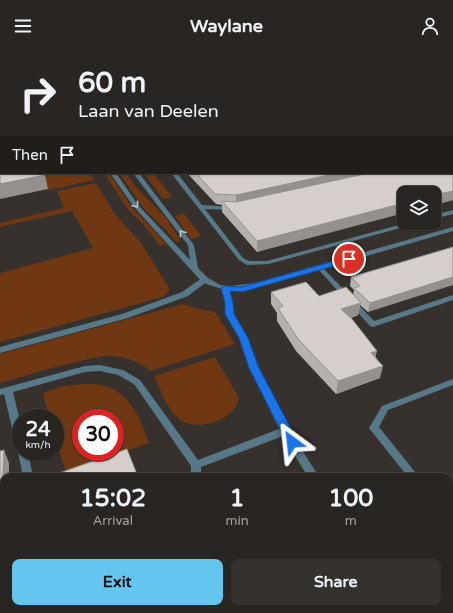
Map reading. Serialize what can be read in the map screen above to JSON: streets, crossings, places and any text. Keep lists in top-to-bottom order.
{
  "page": {
    "header": "Waylane",
    "turn": ["60 m", "Laan van Deelen"],
    "then": "Then",
    "speed": "24 km/h",
    "limit": "30",
    "eta": [
      "15:02",
      "Arrival",
      "1",
      "min",
      "100",
      "m"
    ],
    "buttons": ["Exit", "Share"]
  }
}
